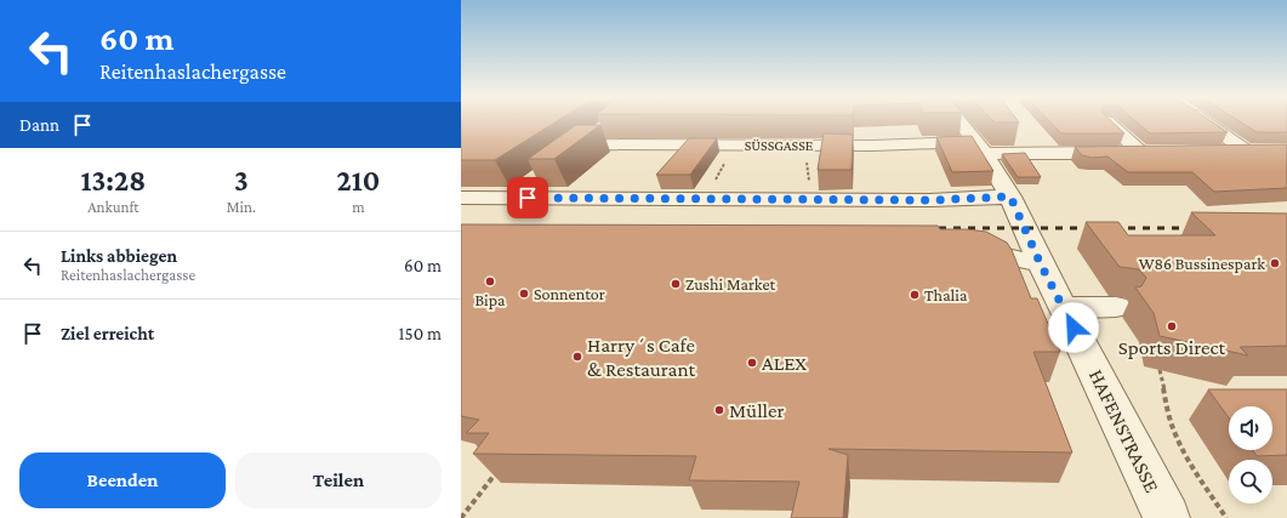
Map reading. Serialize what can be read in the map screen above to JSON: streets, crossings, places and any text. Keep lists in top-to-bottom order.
{
  "streets": {
    "street": ["SÜSSGASSE", "HAFENSTRASSE"]
  },
  "crossings": [
    ["SÜSSGASSE", "HAFENSTRASSE"]
  ],
  "places": [
    "W86 Bussinespark",
    "Bipa",
    "Zushi Market",
    "Sonnentor",
    "Thalia",
    "Sports Direct",
    "Harry´s Cafe & Restaurant",
    "ALEX",
    "Müller"
  ],
  "page": {
    "turn": ["60 m", "Reitenhaslachergasse"],
    "then": "Dann",
    "eta": [
      "13:28",
      "Ankunft",
      "3",
      "Min.",
      "210",
      "m"
    ],
    "list": [
      {
        "name": "Links abbiegen",
        "note": "Reitenhaslachergasse",
        "value": "60 m"
      },
      {
        "name": "Ziel erreicht",
        "value": "150 m"
      }
    ],
    "buttons": ["Beenden", "Teilen"]
  }
}
